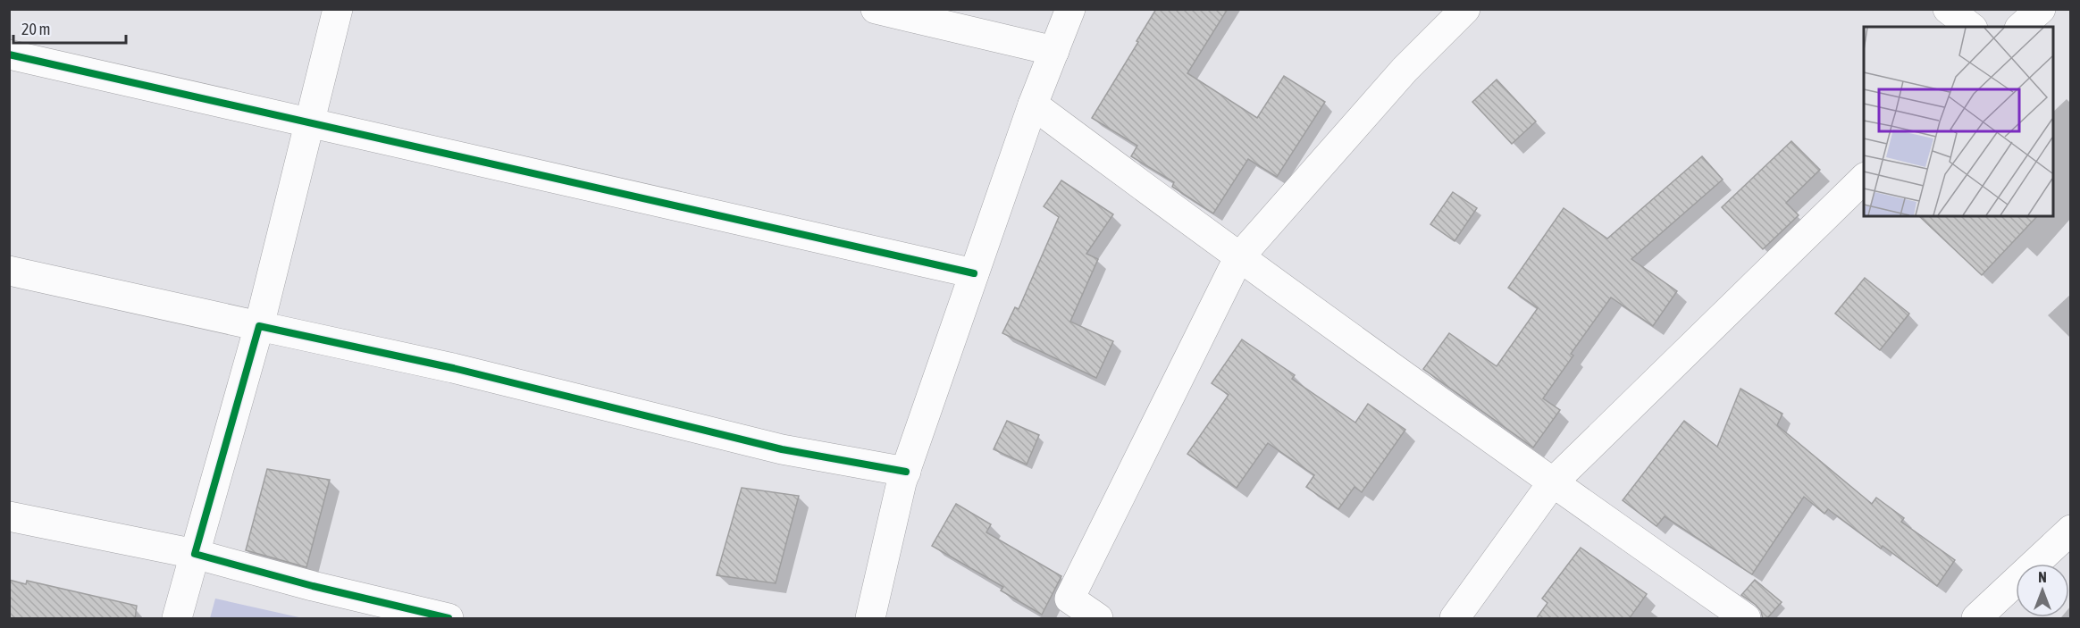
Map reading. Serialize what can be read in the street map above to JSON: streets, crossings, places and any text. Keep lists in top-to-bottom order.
{
  "scale_bar": "20 m",
  "north": "top"
}
